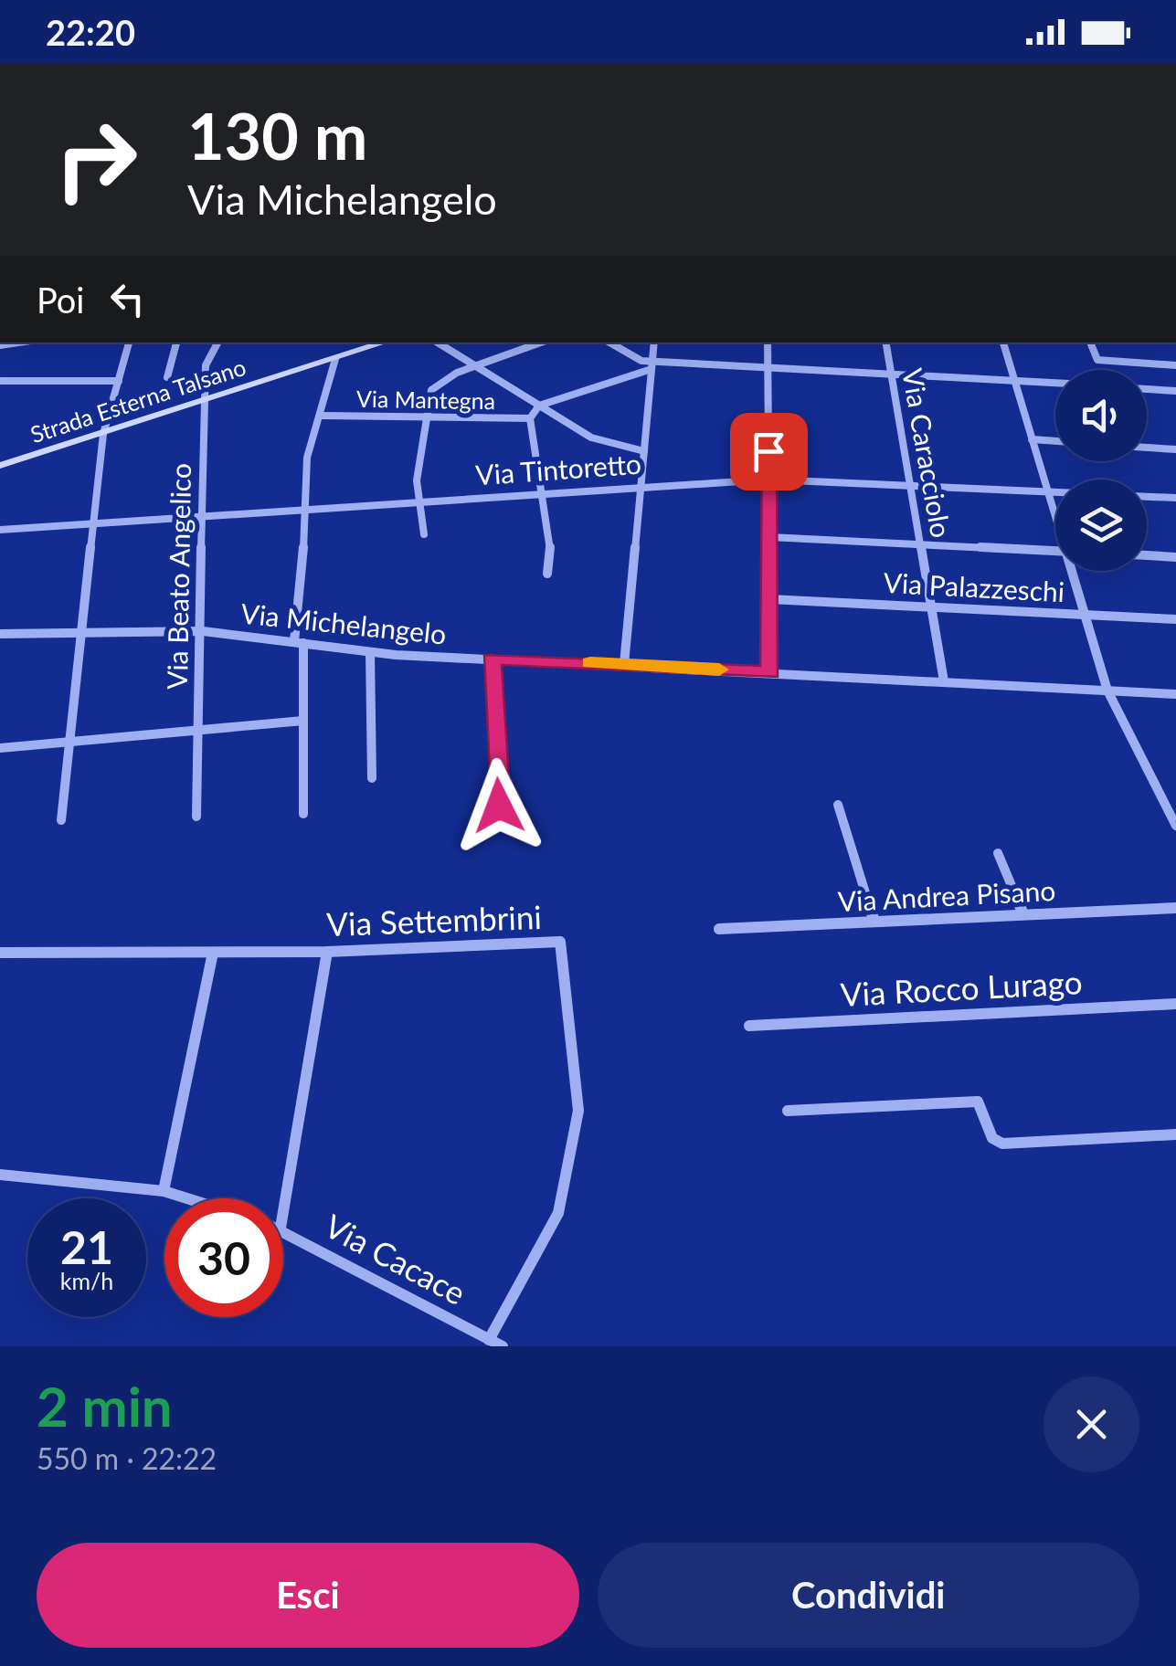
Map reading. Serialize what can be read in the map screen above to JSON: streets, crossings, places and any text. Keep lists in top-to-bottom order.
{
  "streets": {
    "street": [
      "Via Mantegna",
      "Strada Esterna Talsano",
      "Via Caracciolo",
      "Via Tintoretto",
      "Via Beato Angelico",
      "Via Palazzeschi",
      "Via Michelangelo",
      "Via Andrea Pisano",
      "Via Settembrini",
      "Via Rocco Lurago",
      "Via Cacace"
    ]
  },
  "crossings": [
    ["Strada Esterna Talsano", "Via Beato Angelico"],
    ["Via Caracciolo", "Via Tintoretto"],
    ["Via Caracciolo", "Via Palazzeschi"],
    ["Via Caracciolo", "Via Michelangelo"],
    ["Via Tintoretto", "Via Beato Angelico"],
    ["Via Beato Angelico", "Via Michelangelo"],
    ["Via Settembrini", "Via Cacace"]
  ],
  "page": {
    "status": "22:20",
    "turn": ["130 m", "Via Michelangelo"],
    "then": "Poi",
    "speed": "21 km/h",
    "limit": "30",
    "heading": ["2 min", "550 m · 22:22"],
    "buttons": ["Esci", "Condividi"]
  }
}
